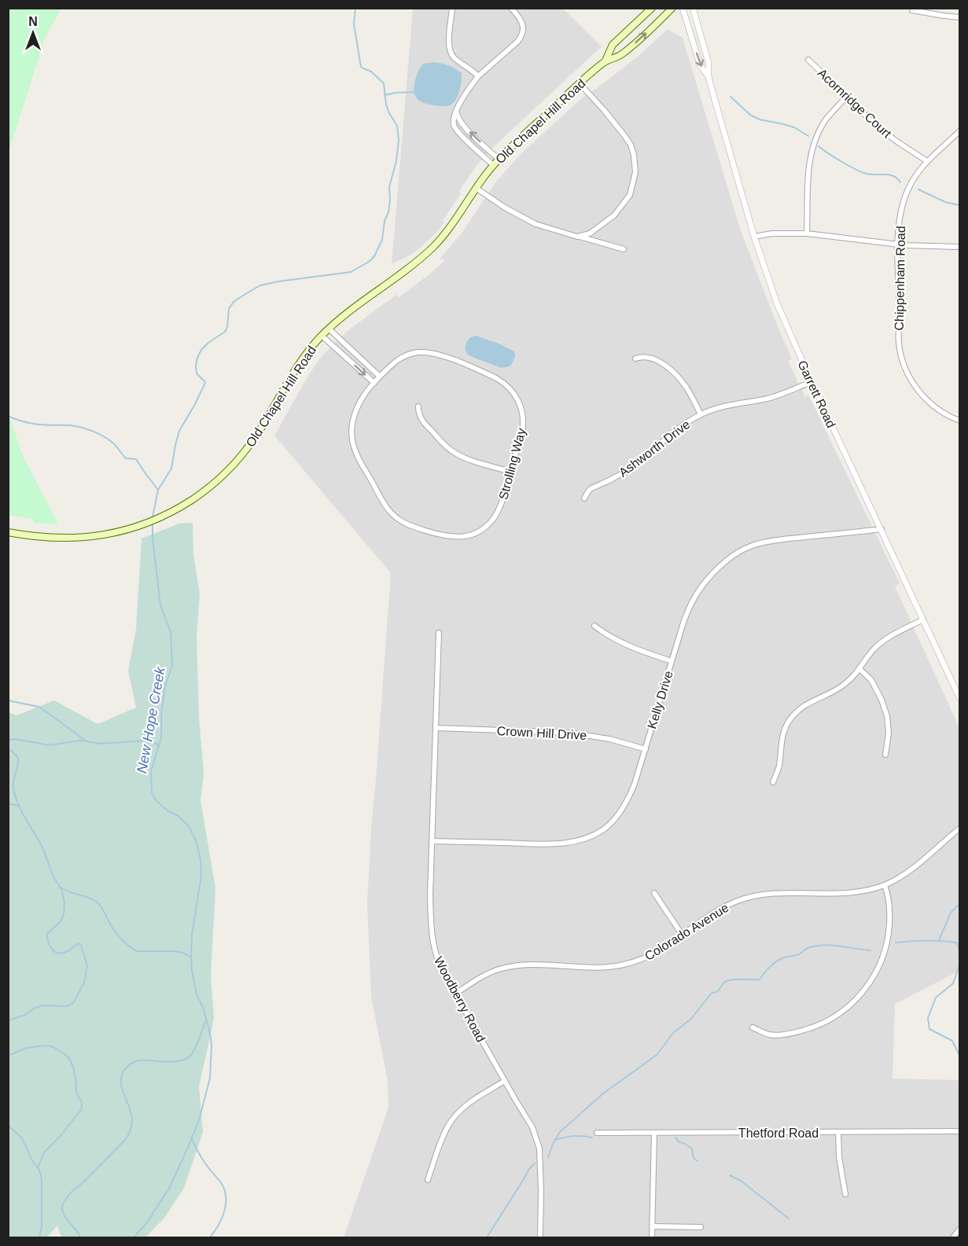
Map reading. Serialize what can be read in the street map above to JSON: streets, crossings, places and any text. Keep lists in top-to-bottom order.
{
  "streets": {
    "main road": ["Old Chapel Hill Road"],
    "street": [
      "Acornridge Court",
      "Chippenham Road",
      "Garrett Road",
      "Ashworth Drive",
      "Strolling Way",
      "Kelly Drive",
      "Crown Hill Drive",
      "Colorado Avenue",
      "Woodberry Road",
      "Thetford Road"
    ]
  },
  "crossings": [
    ["Acornridge Court", "Chippenham Road"],
    ["Garrett Road", "Ashworth Drive"],
    ["Garrett Road", "Kelly Drive"],
    ["Kelly Drive", "Crown Hill Drive"],
    ["Kelly Drive", "Woodberry Road"],
    ["Crown Hill Drive", "Woodberry Road"],
    ["Colorado Avenue", "Woodberry Road"]
  ],
  "water": ["New Hope Creek"],
  "north": "top"
}
